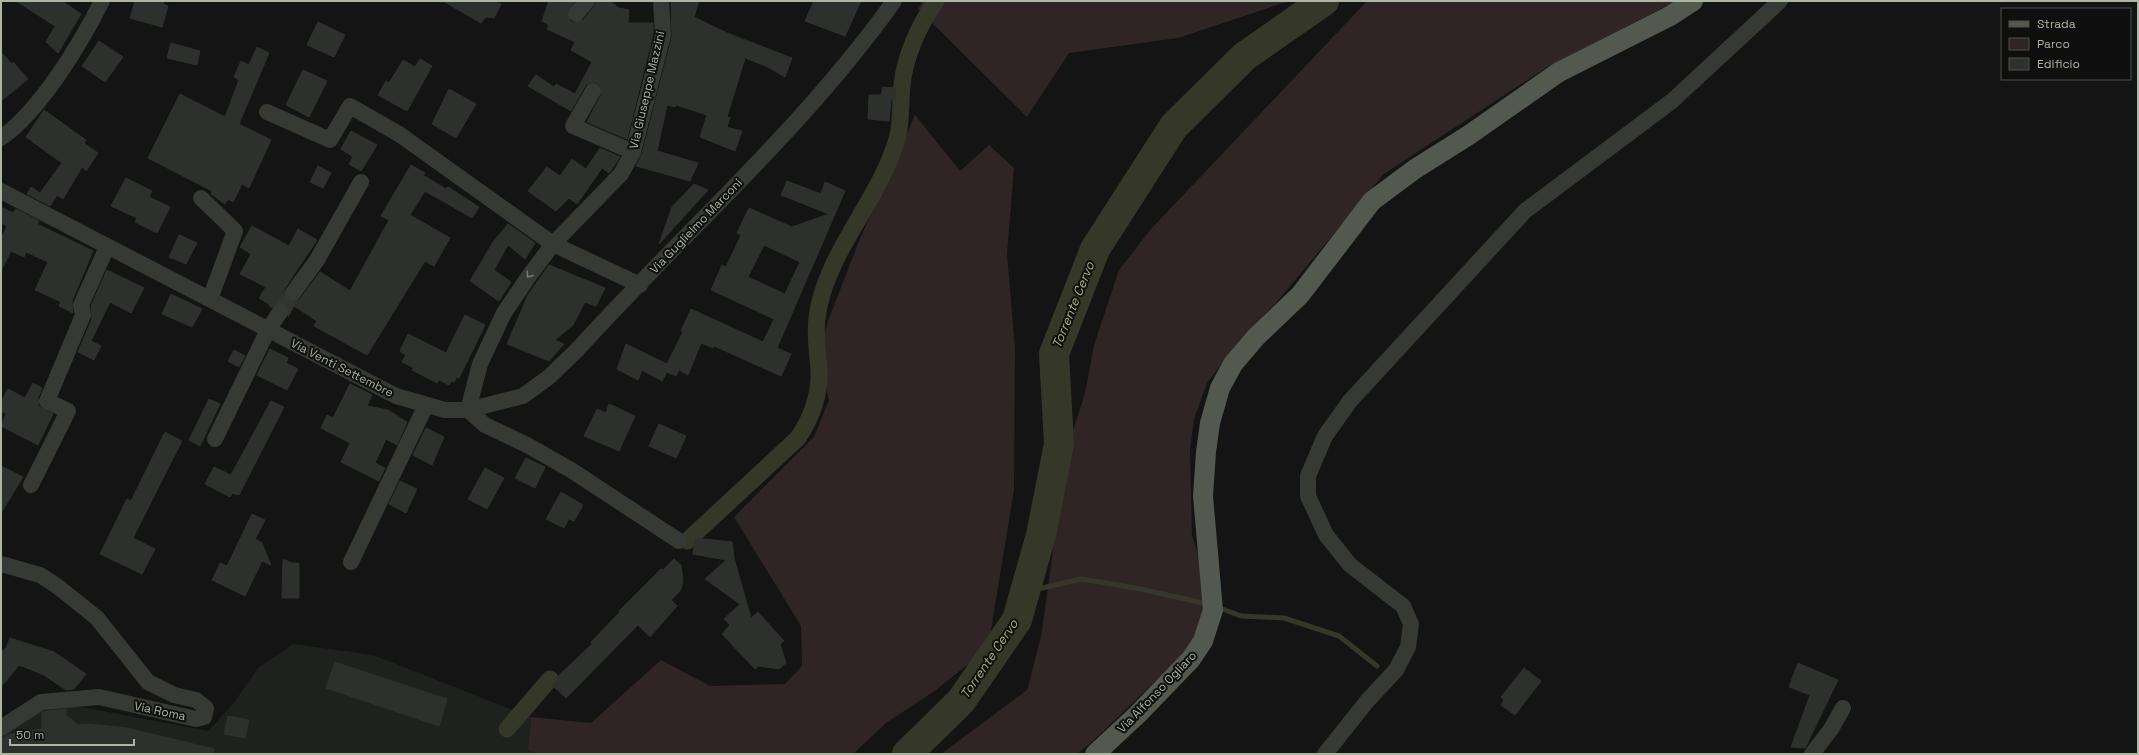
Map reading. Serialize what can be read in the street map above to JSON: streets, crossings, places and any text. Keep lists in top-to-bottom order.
{
  "streets": {
    "main road": ["Via Alfonso Ogliaro"],
    "street": [
      "Via Giuseppe Mazzini",
      "Via Guglielmo Marconi",
      "Via Venti Settembre",
      "Via Roma"
    ]
  },
  "crossings": [
    ["Via Giuseppe Mazzini", "Via Guglielmo Marconi"],
    ["Via Giuseppe Mazzini", "Via Venti Settembre"],
    ["Via Guglielmo Marconi", "Via Venti Settembre"]
  ],
  "one_way": ["Via Giuseppe Mazzini"],
  "water": ["Torrente Cervo"],
  "legend": ["Strada", "Parco", "Edificio"],
  "scale_bar": "50 m"
}
